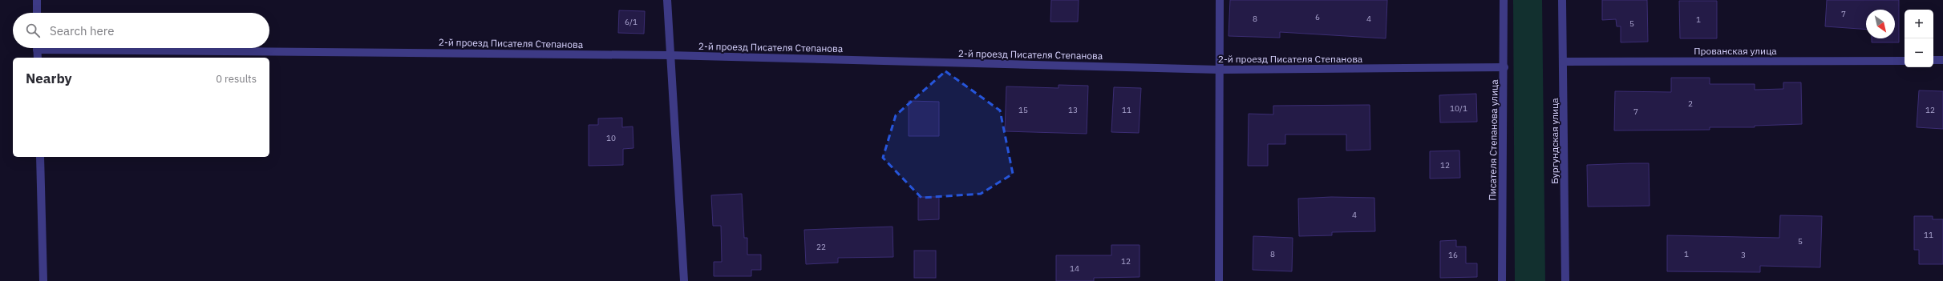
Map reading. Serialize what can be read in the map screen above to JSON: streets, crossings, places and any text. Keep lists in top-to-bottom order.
{
  "streets": {
    "street": [
      "2-й проезд Писателя Степанова",
      "Прованская улица",
      "Писателя Степанова улица",
      "Бургундская улица"
    ]
  },
  "crossings": [
    ["2-й проезд Писателя Степанова", "Писателя Степанова улица"],
    ["Прованская улица", "Бургундская улица"]
  ],
  "house_numbers": [
    "7",
    "6",
    "8",
    "4",
    "1",
    "6/1",
    "5",
    "2",
    "10/1",
    "15",
    "13",
    "11",
    "12",
    "7",
    "10",
    "12",
    "4",
    "11",
    "5",
    "22",
    "8",
    "1",
    "16",
    "3",
    "12",
    "14"
  ],
  "north": "bottom right",
  "page": {
    "map_buttons": ["+", "−"],
    "search": "Search here",
    "heading": ["Nearby", "0 results"]
  }
}
